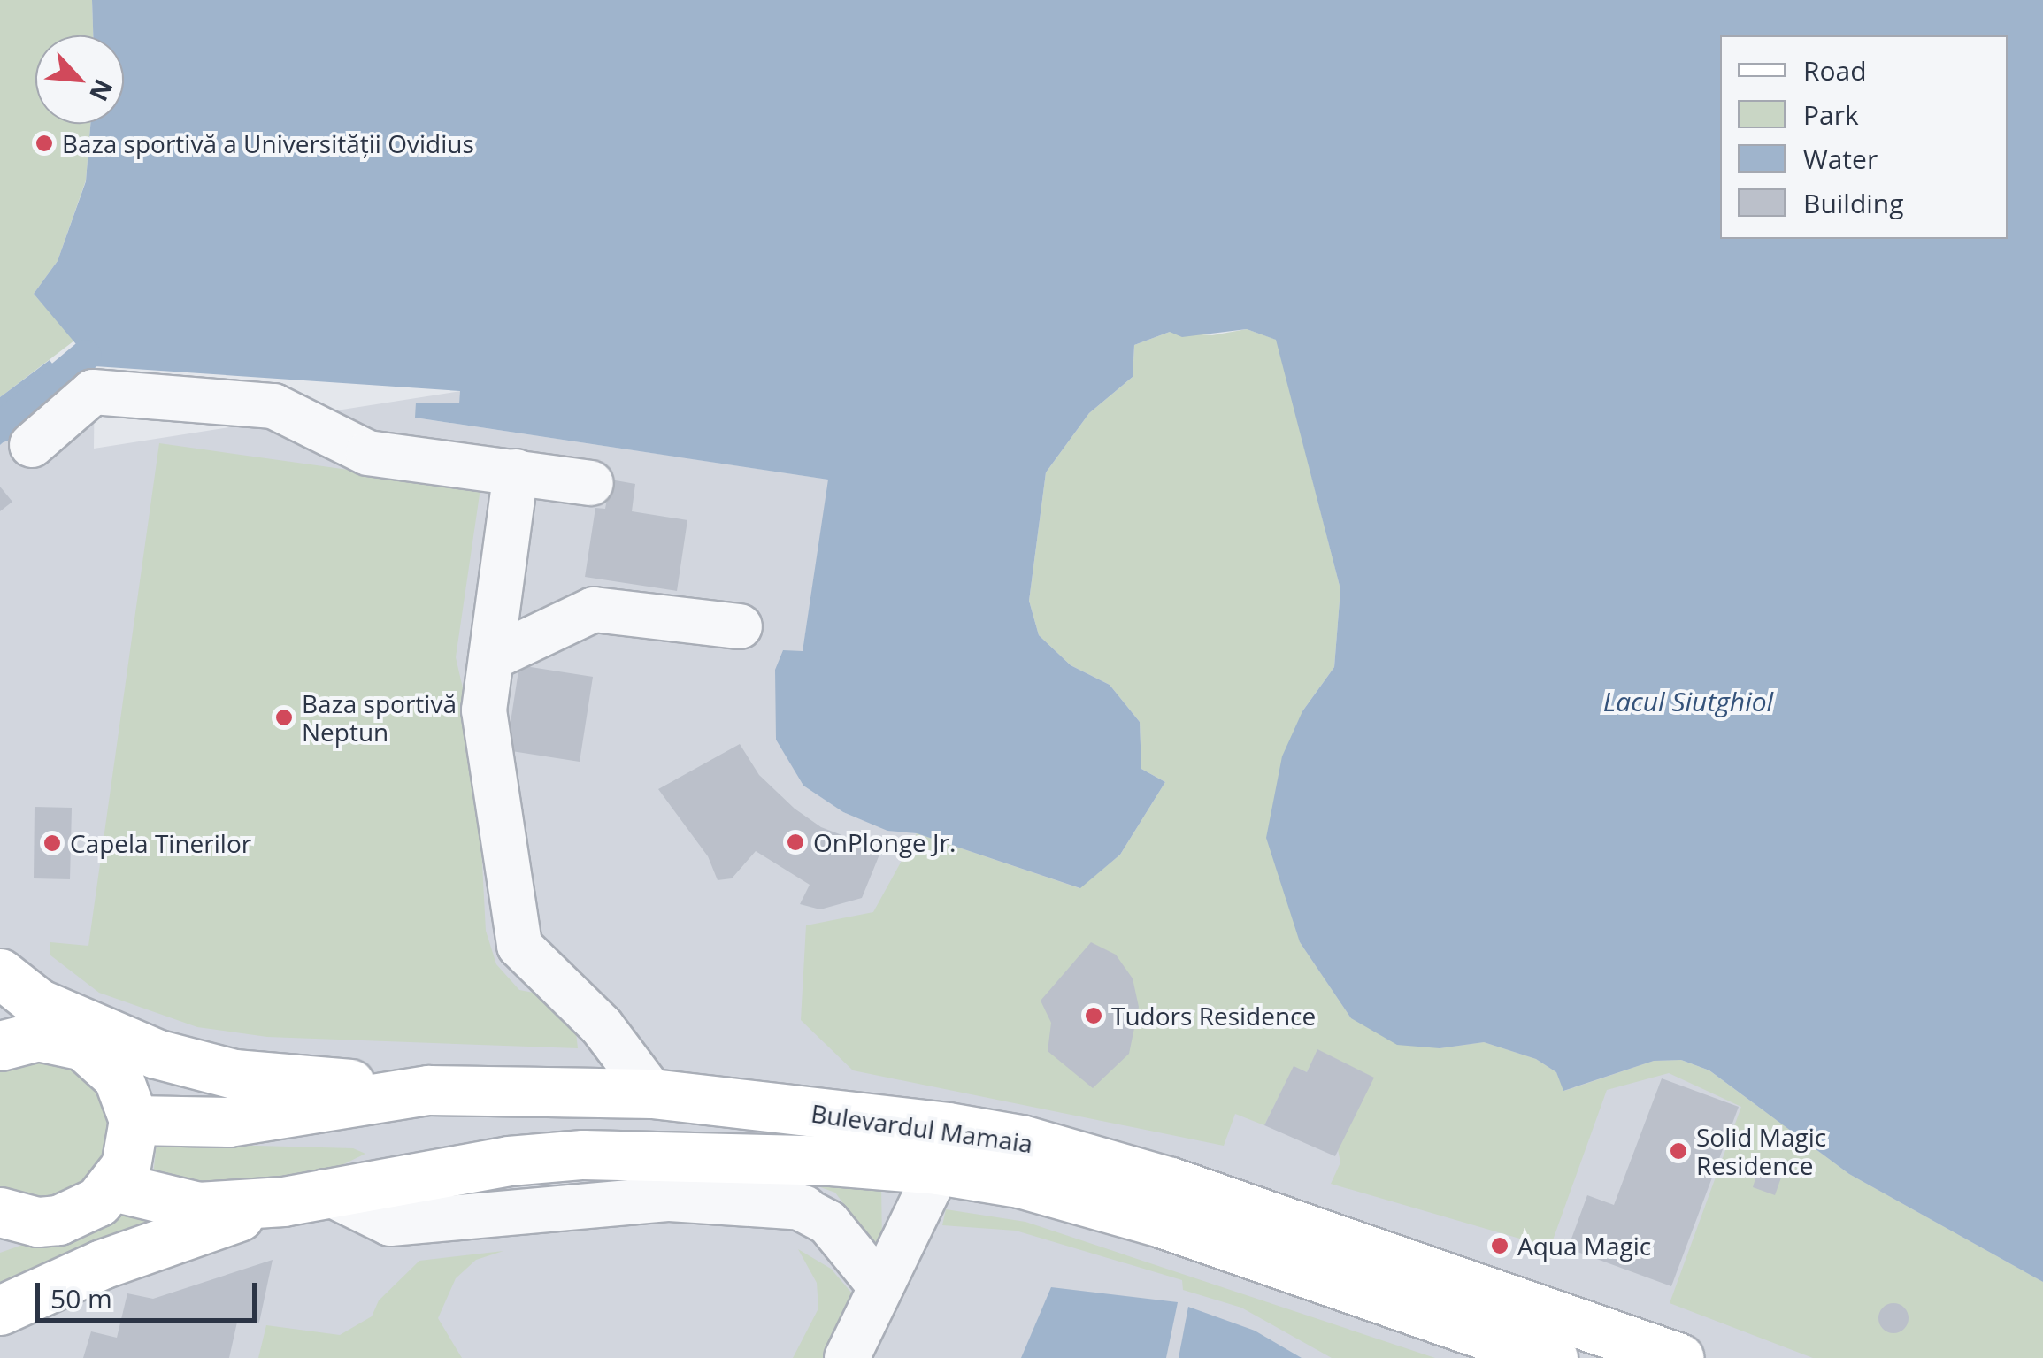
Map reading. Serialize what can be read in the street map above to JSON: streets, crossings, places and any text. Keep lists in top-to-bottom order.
{
  "streets": {
    "main road": ["Bulevardul Mamaia"]
  },
  "water": ["Lacul Siutghiol"],
  "places": [
    "Baza sportivă a Universității Ovidius",
    "Baza sportivă Neptun",
    "OnPlonge Jr.",
    "Capela Tinerilor",
    "Tudors Residence",
    "Solid Magic Residence",
    "Aqua Magic"
  ],
  "legend": [
    "Road",
    "Park",
    "Water",
    "Building"
  ],
  "scale_bar": "50 m",
  "north": "bottom right"
}
